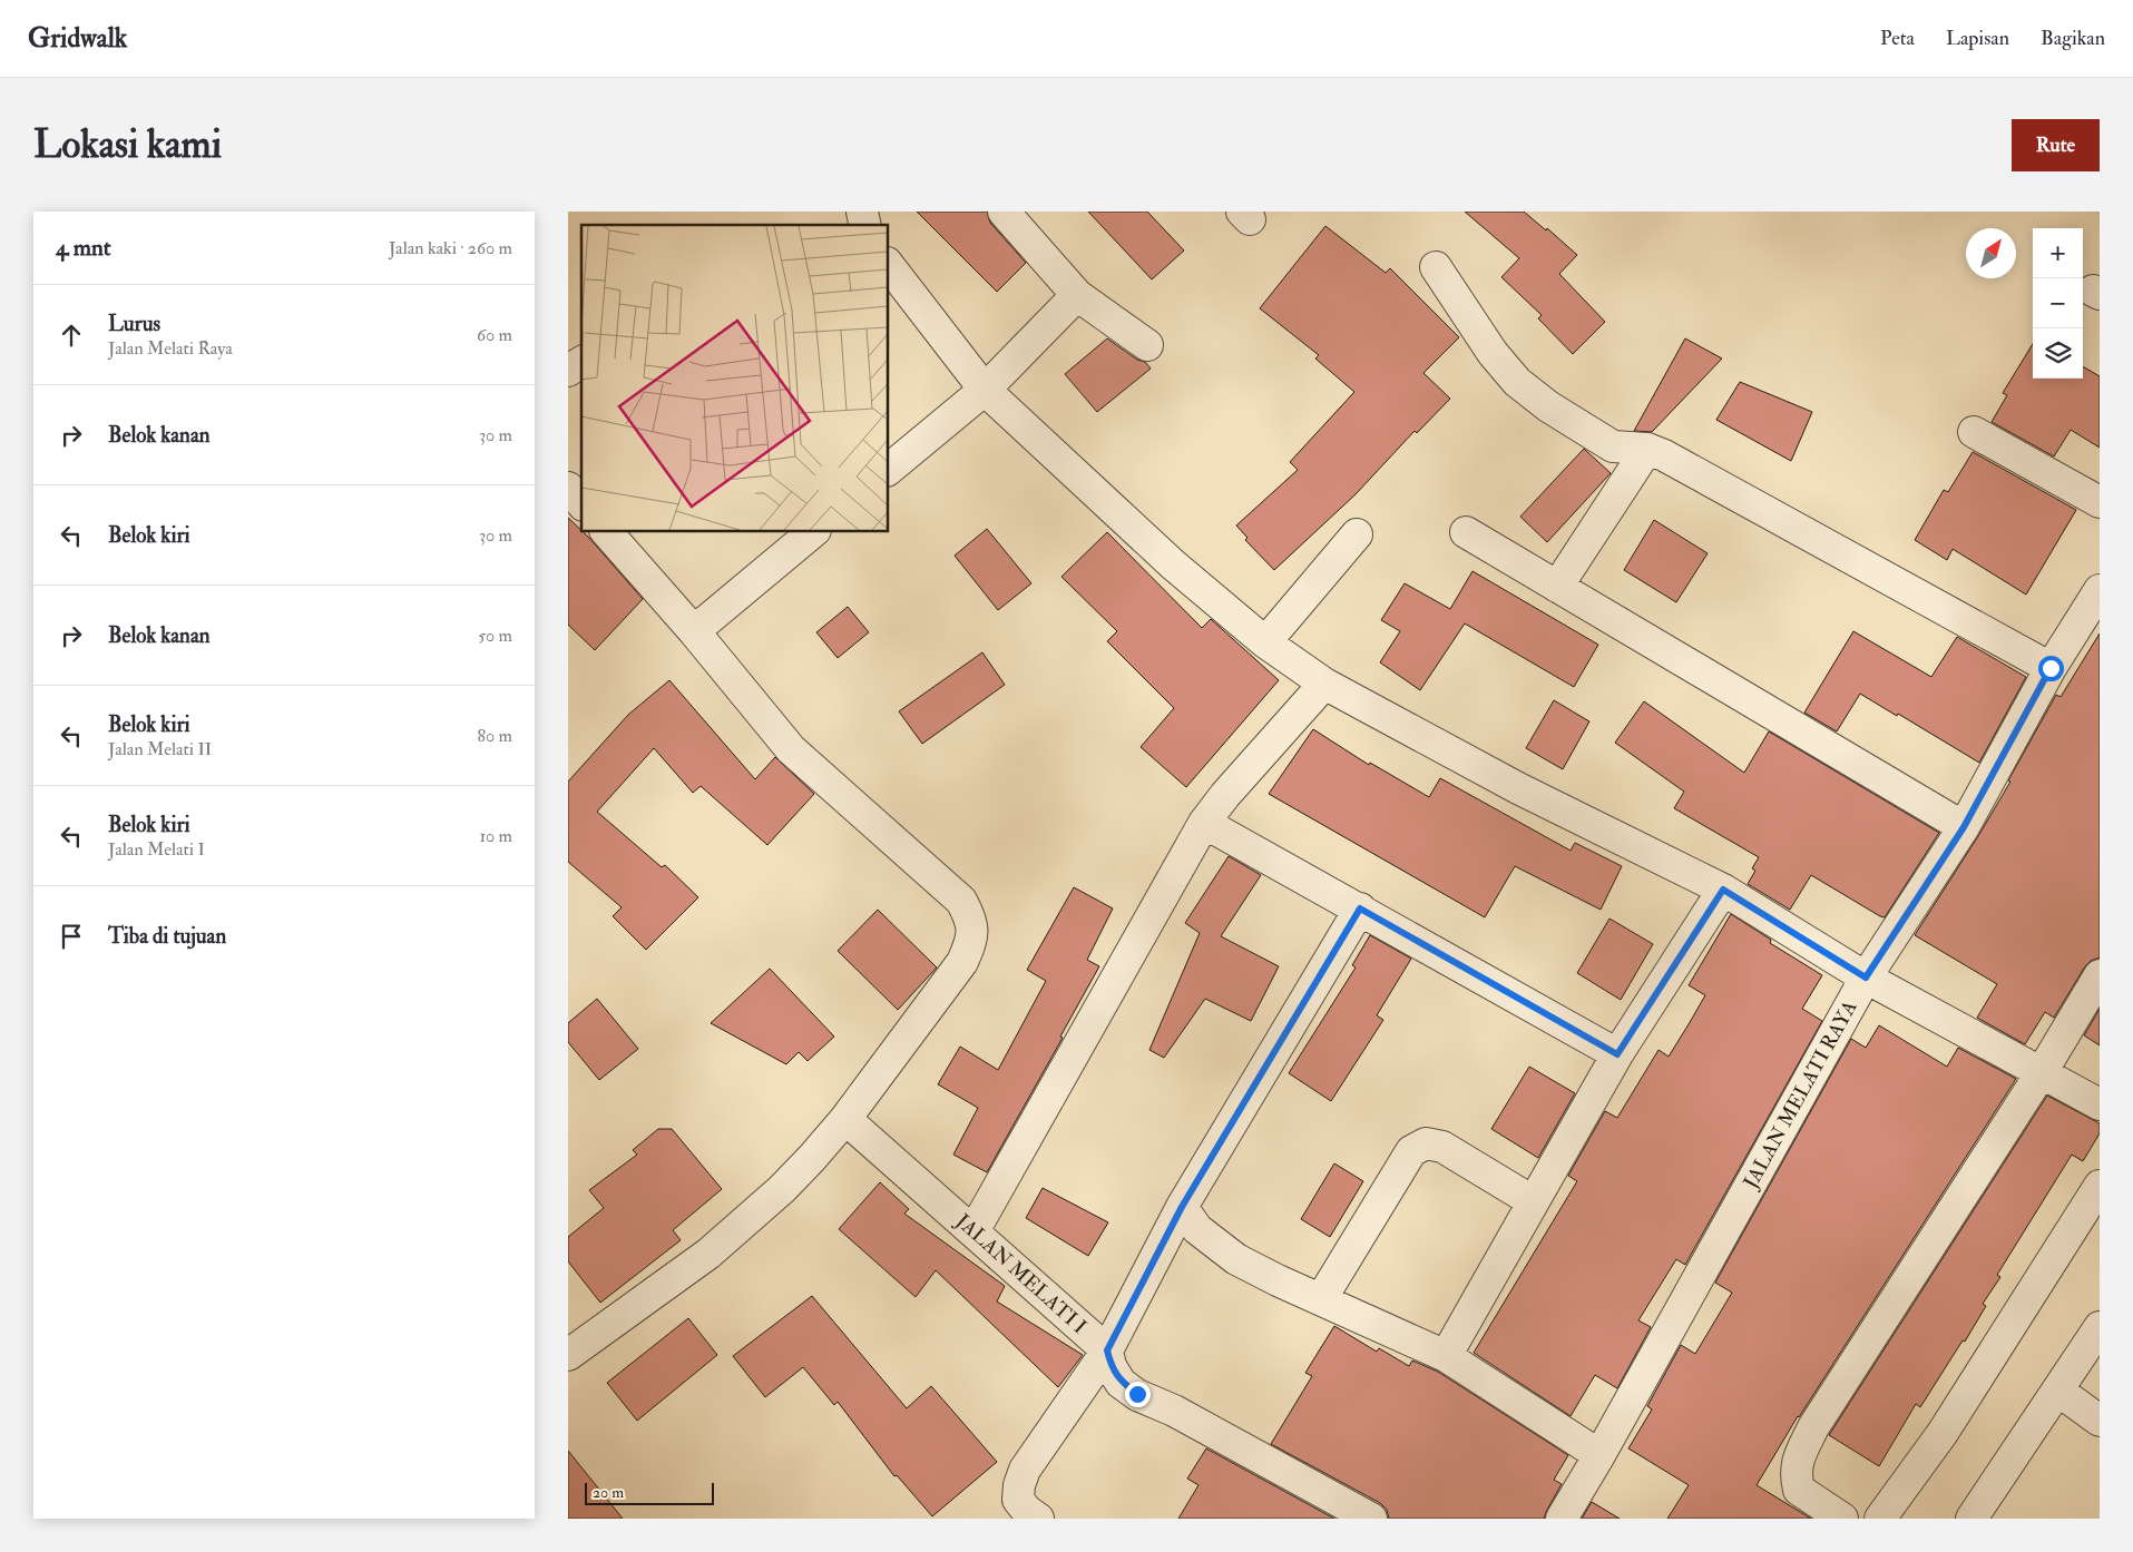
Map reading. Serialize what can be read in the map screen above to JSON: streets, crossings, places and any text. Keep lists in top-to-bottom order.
{
  "streets": {
    "street": ["JALAN MELATI RAYA", "JALAN MELATI I"]
  },
  "scale_bar": "20 m",
  "north": "top right",
  "page": {
    "header": "Gridwalk",
    "nav": ["Peta", "Lapisan", "Bagikan"],
    "buttons": "Rute",
    "title": "Lokasi kami",
    "heading": ["4 mnt", "Jalan kaki · 260 m"],
    "map_buttons": ["+", "−"],
    "list": [
      ["Lurus", "Jalan Melati Raya", "60 m"],
      ["Belok kanan", "30 m"],
      ["Belok kiri", "30 m"],
      ["Belok kanan", "50 m"],
      ["Belok kiri", "Jalan Melati II", "80 m"],
      ["Belok kiri", "Jalan Melati I", "10 m"],
      "Tiba di tujuan"
    ],
    "scale": "20 m"
  }
}
